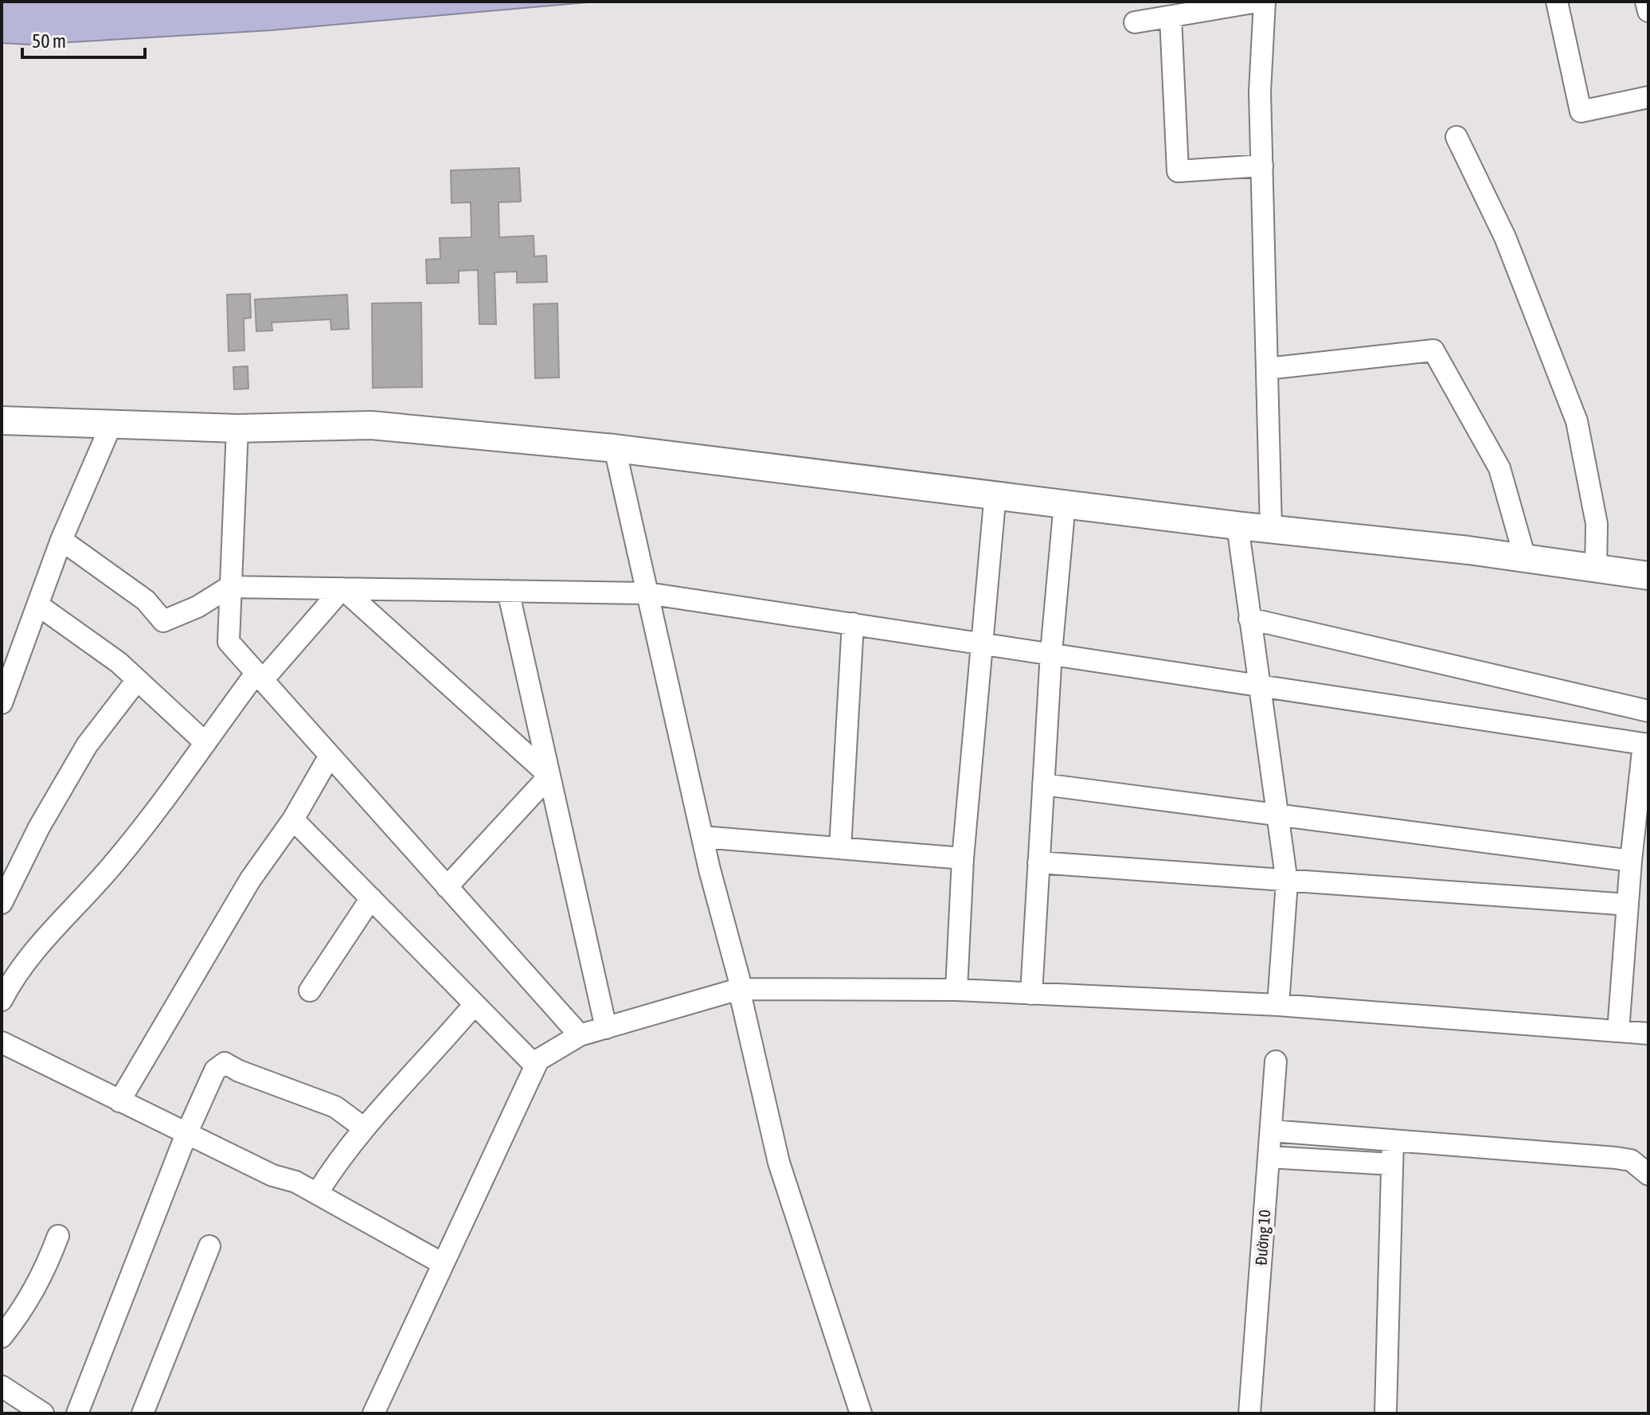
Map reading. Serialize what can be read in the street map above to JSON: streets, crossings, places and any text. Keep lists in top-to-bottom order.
{
  "streets": {
    "street": ["Đường 10"]
  },
  "scale_bar": "50 m"
}
